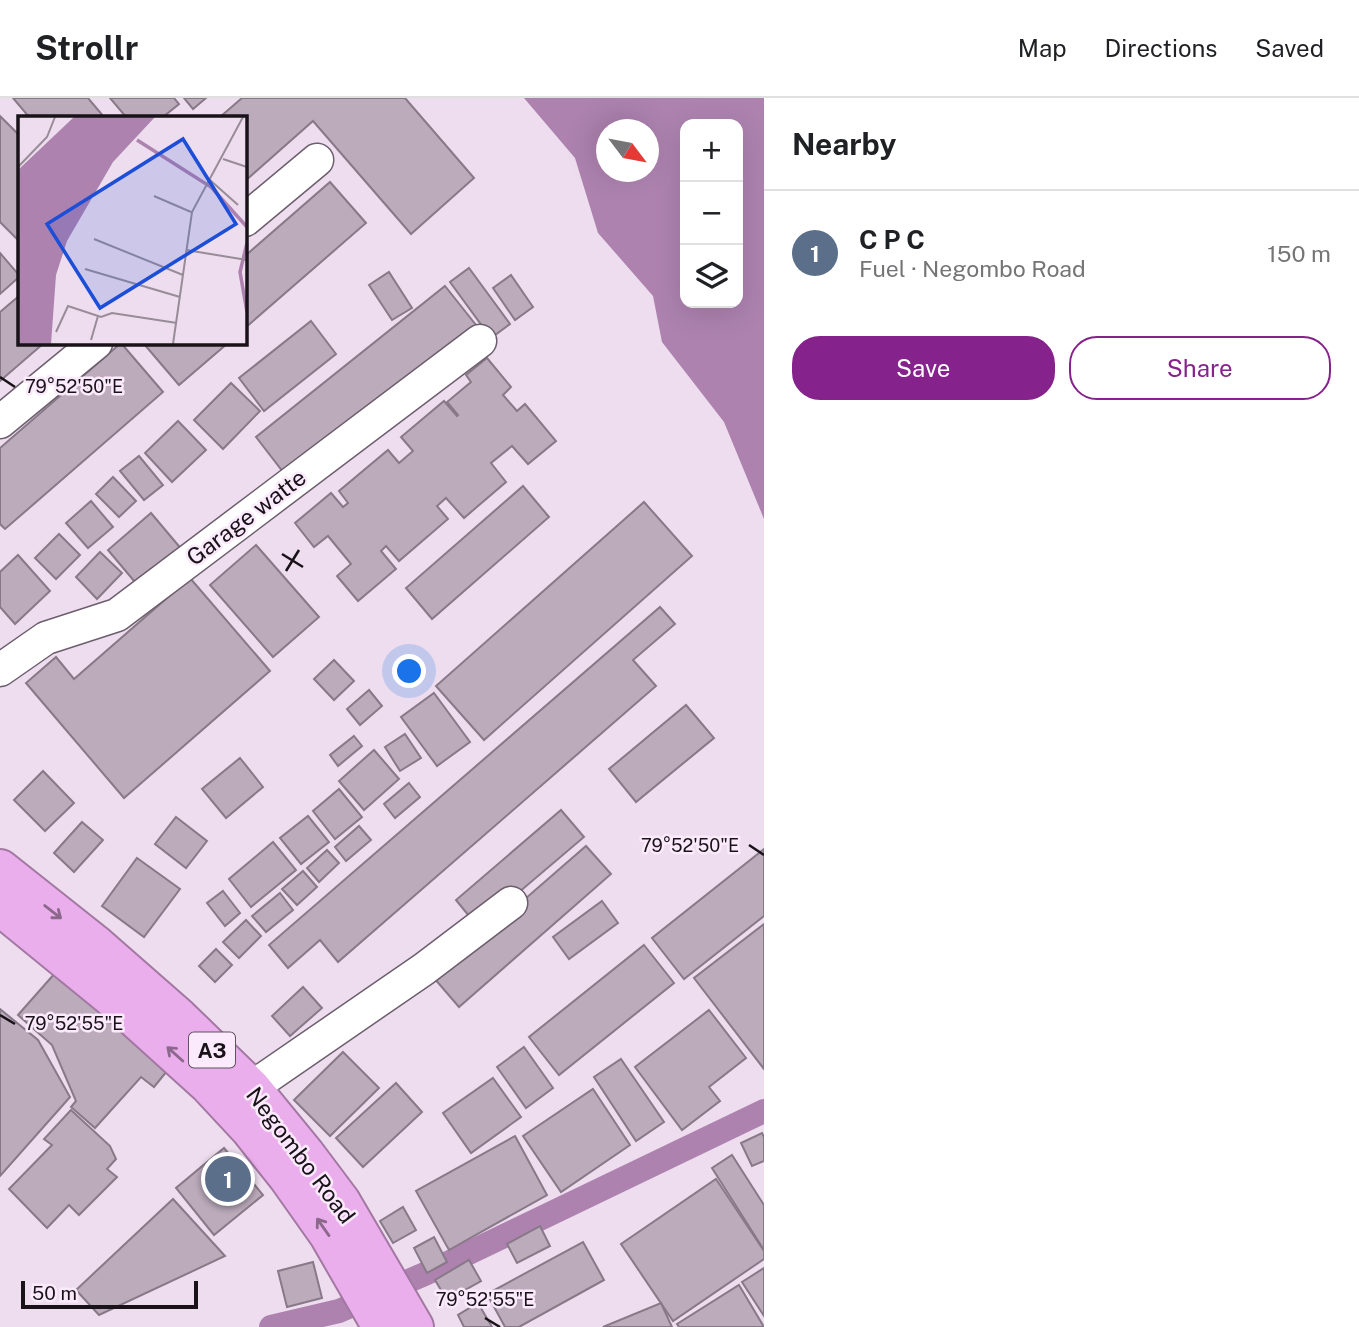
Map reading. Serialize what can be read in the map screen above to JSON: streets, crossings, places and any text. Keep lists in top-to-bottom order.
{
  "streets": {
    "highway": ["A3", "Negombo Road"],
    "street": ["Garage watte"]
  },
  "scale_bar": "50 m",
  "north": "bottom right",
  "page": {
    "header": "Strollr",
    "nav": ["Map", "Directions", "Saved"],
    "heading": "Nearby",
    "map_buttons": ["+", "−"],
    "list": [
      {
        "mark": "1",
        "name": "C P C",
        "note": "Fuel · Negombo Road",
        "value": "150 m"
      }
    ],
    "buttons": ["Save", "Share"],
    "pins": "1",
    "scale": "50 m"
  },
  "coordinates": ["79°52'50\"E", "79°52'55\"E"]
}
